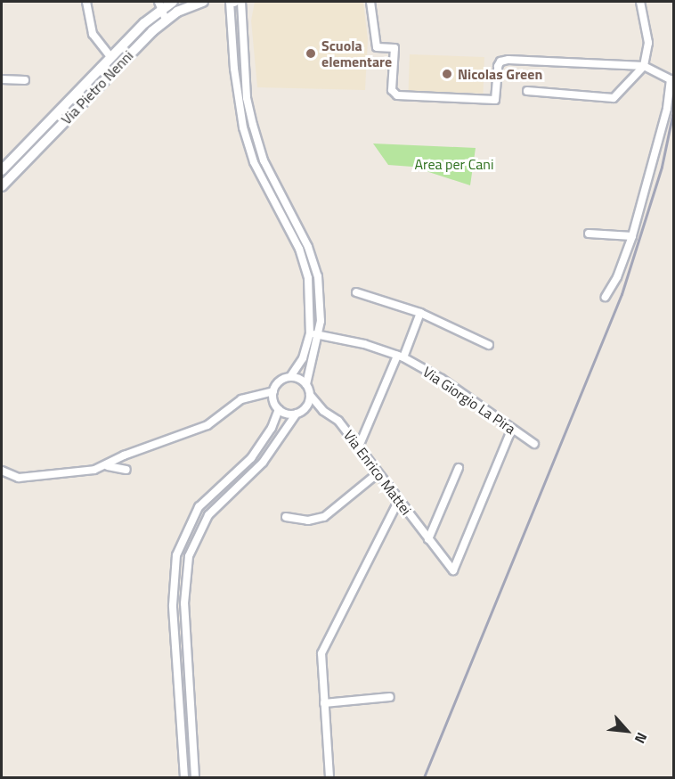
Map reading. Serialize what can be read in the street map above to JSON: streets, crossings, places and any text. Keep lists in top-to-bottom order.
{
  "streets": {
    "street": ["Via Pietro Nenni", "Via Giorgio La Pira", "Via Enrico Mattei"]
  },
  "crossings": [
    ["Via Giorgio La Pira", "Via Enrico Mattei"]
  ],
  "parks": ["Area per Cani"],
  "places": ["Scuola elementare", "Nicolas Green"],
  "north": "bottom right"
}
